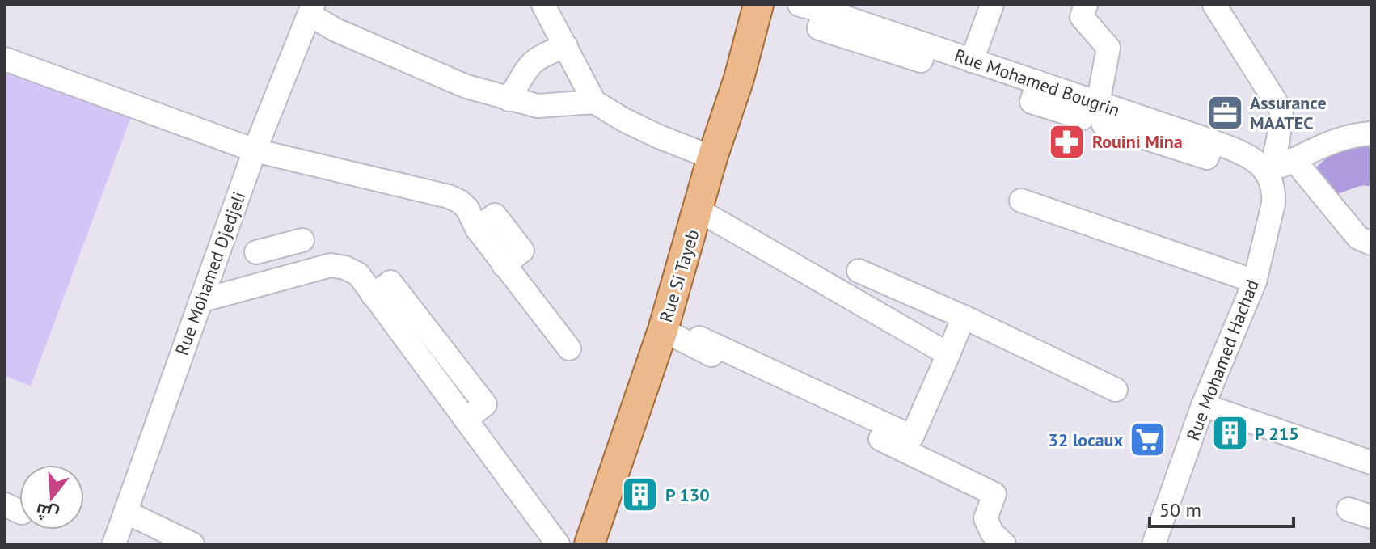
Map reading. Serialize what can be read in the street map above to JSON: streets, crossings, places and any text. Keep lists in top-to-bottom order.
{
  "streets": {
    "main road": ["Rue Si Tayeb"],
    "street": ["Rue Mohamed Bougrin", "Rue Mohamed Djedjeli", "Rue Mohamed Hachad"]
  },
  "places": {
    "office": ["Assurance MAATEC"],
    "pharmacy": ["Rouini Mina"],
    "building": ["P 215", "P 130"],
    "supermarket": ["32 locaux"]
  },
  "scale_bar": "50 m",
  "north": "bottom"
}
